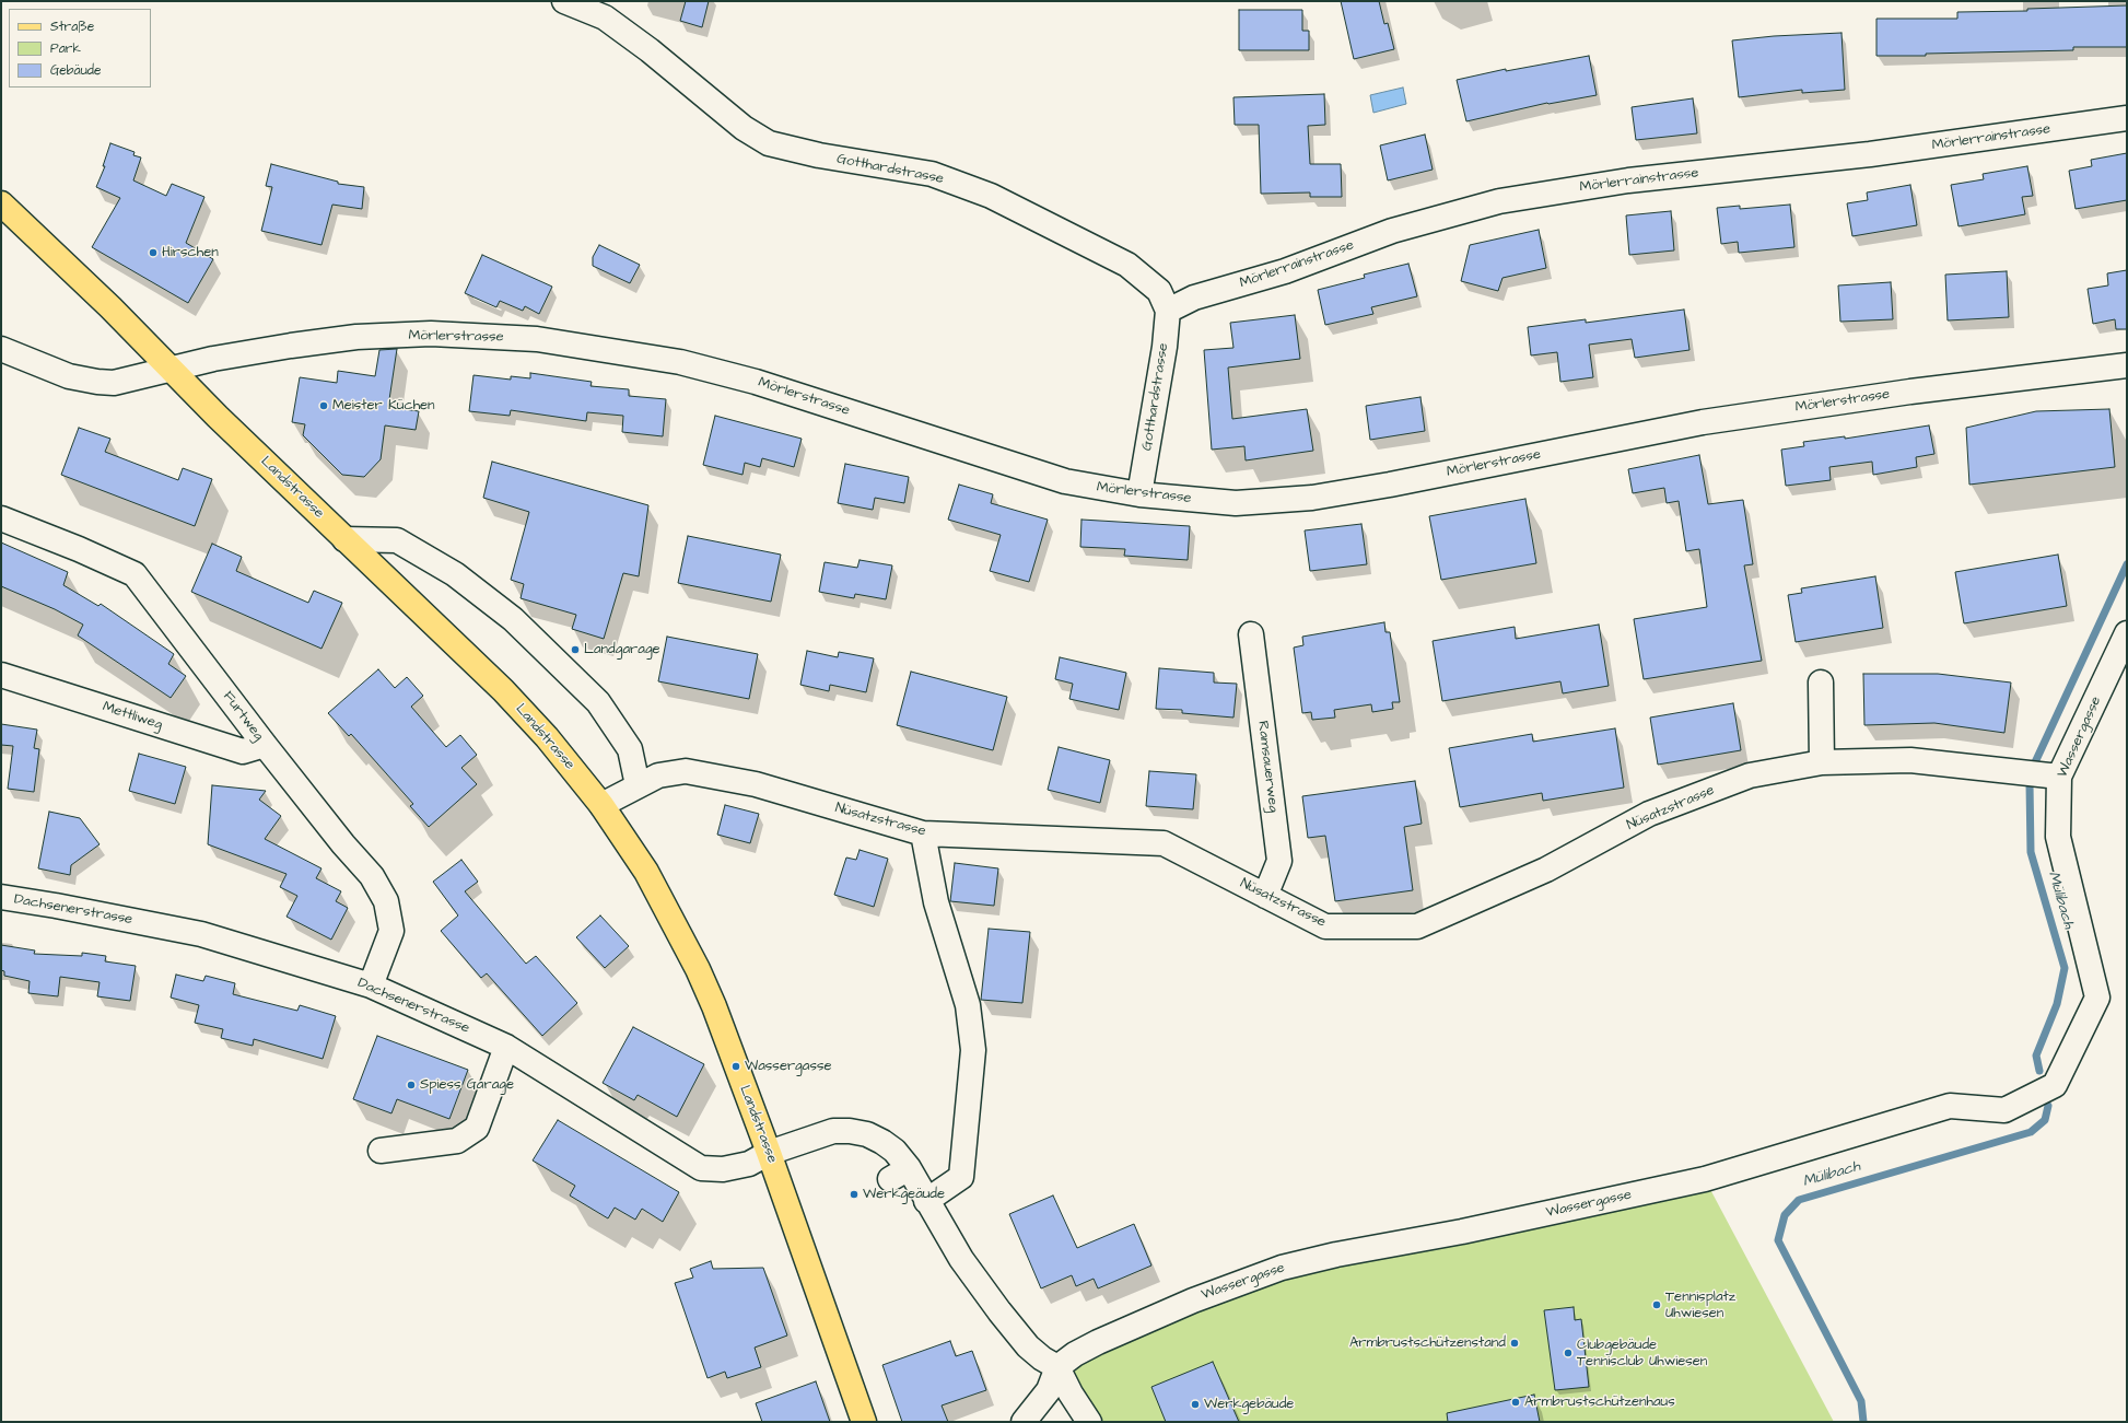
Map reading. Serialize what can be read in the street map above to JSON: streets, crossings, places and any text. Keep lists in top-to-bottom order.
{
  "streets": {
    "main road": ["Landstrasse"],
    "street": [
      "Mörlerrainstrasse",
      "Gotthardstrasse",
      "Mörlerstrasse",
      "Mettliweg",
      "Furtweg",
      "Wassergasse",
      "Ramsauerweg",
      "Nüsatzstrasse",
      "Dachsenerstrasse"
    ]
  },
  "crossings": [
    ["Mörlerrainstrasse", "Gotthardstrasse"],
    ["Gotthardstrasse", "Mörlerstrasse"],
    ["Mörlerstrasse", "Landstrasse"],
    ["Landstrasse", "Nüsatzstrasse"],
    ["Landstrasse", "Dachsenerstrasse"],
    ["Mettliweg", "Furtweg"],
    ["Furtweg", "Dachsenerstrasse"],
    ["Wassergasse", "Nüsatzstrasse"],
    ["Ramsauerweg", "Nüsatzstrasse"]
  ],
  "water": ["Mülibach"],
  "places": [
    "Hirschen",
    "Meister Küchen",
    "Landgarage",
    "Wassergasse",
    "Spiess Garage",
    "Werkgeäude",
    "Tennisplatz Uhwiesen",
    "Armbrustschützenstand",
    "Clubgebäude Tennisclub Uhwiesen",
    "Armbrustschützenhaus",
    "Werkgebäude"
  ],
  "legend": ["Straße", "Park", "Gebäude"]
}
